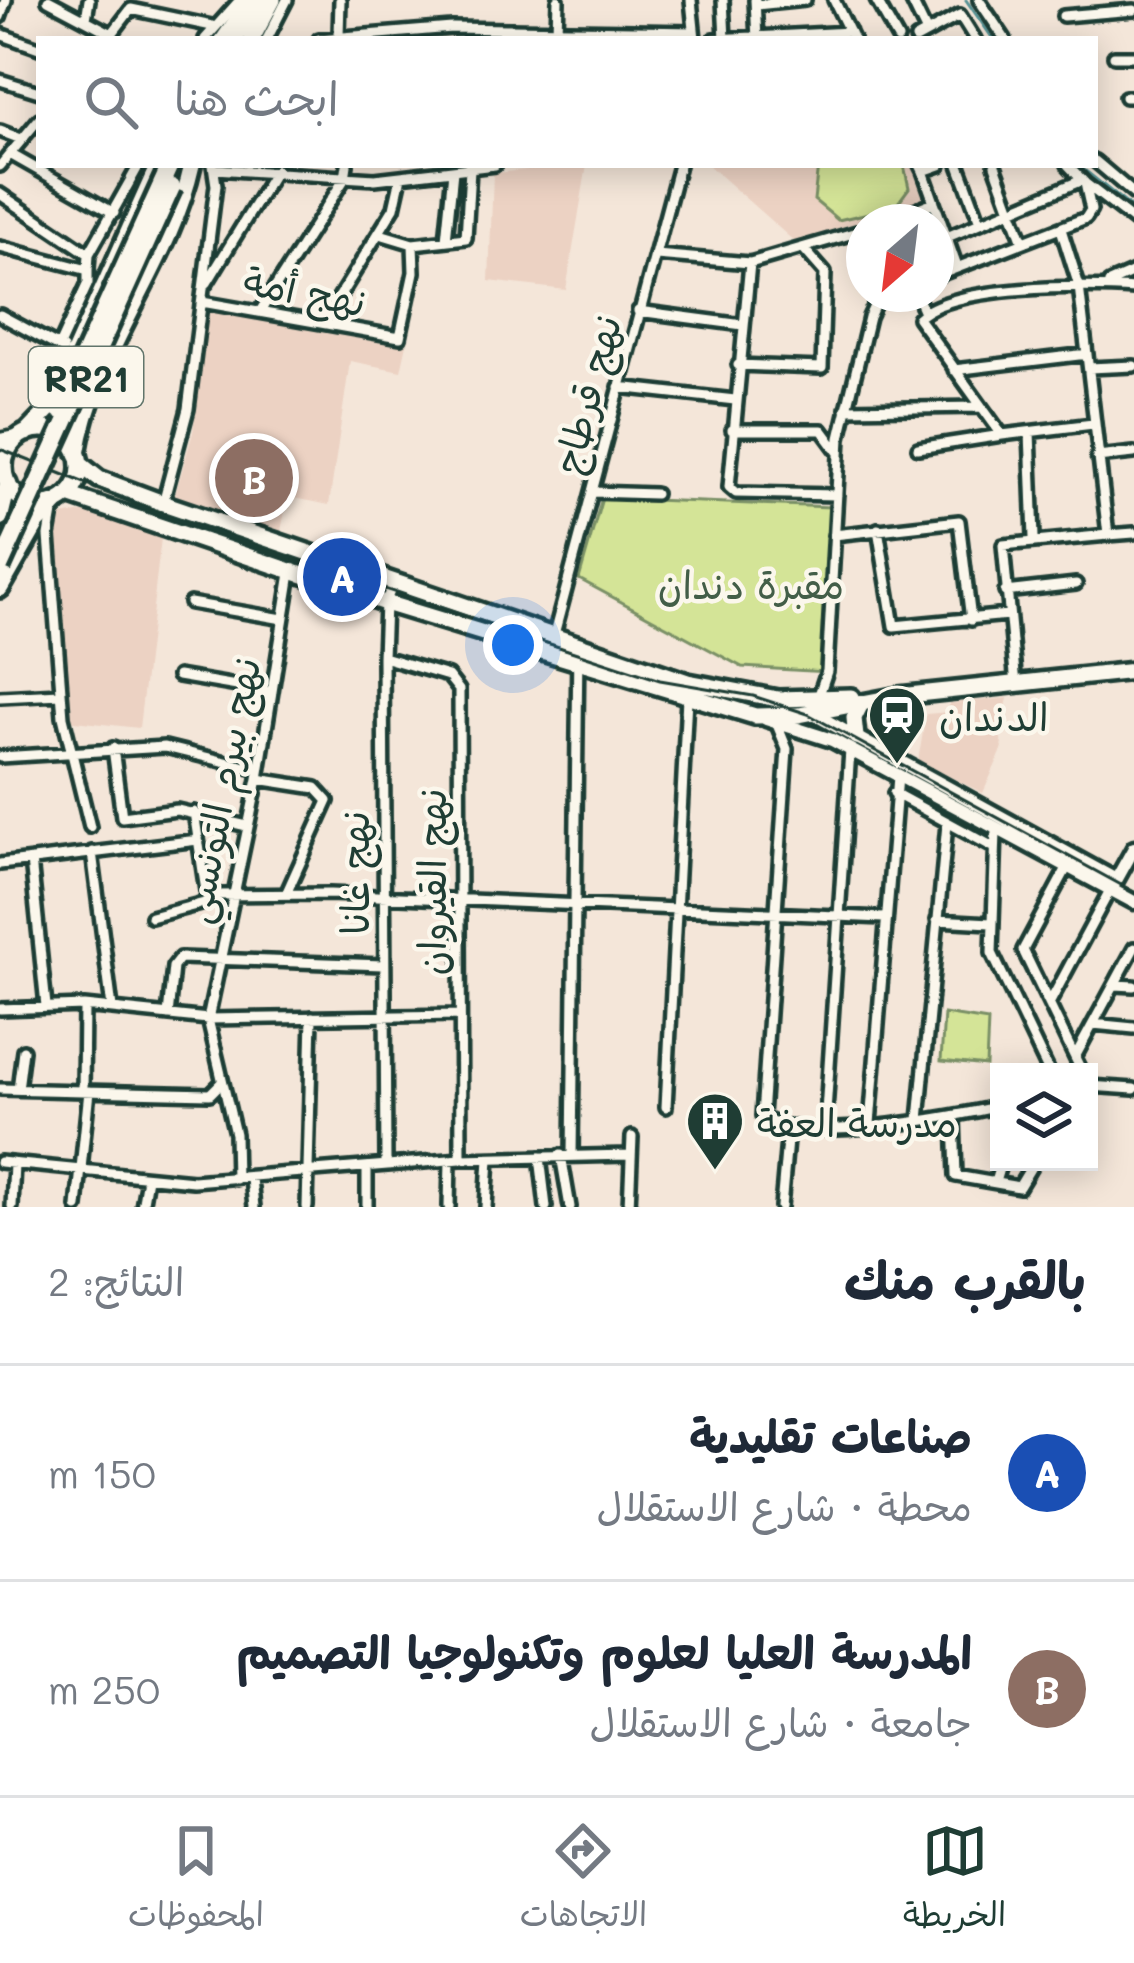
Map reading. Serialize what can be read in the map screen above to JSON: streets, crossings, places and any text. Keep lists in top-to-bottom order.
{
  "streets": {
    "highway": ["RR21"],
    "street": [
      "نهج أمة",
      "نهج قرطاج",
      "نهج بيرم التونسي",
      "نهج غانا",
      "نهج القيروان"
    ]
  },
  "crossings": [
    ["نهج غانا", "نهج القيروان"]
  ],
  "parks": ["مقبرة دندان"],
  "places": {
    "station": ["الدندان"],
    "building": ["مدرسة العفة"]
  },
  "north": "bottom left",
  "page": {
    "search": "ابحث هنا",
    "pins": ["B", "A"],
    "heading": ["بالقرب منك", "النتائج: 2"],
    "list": [
      {
        "mark": "A",
        "name": "صناعات تقليدية",
        "note": "محطة · شارع الاستقلال",
        "value": "150 m"
      },
      {
        "mark": "B",
        "name": "المدرسة العليا لعلوم وتكنولوجيا التصميم",
        "note": "جامعة · شارع الاستقلال",
        "value": "250 m"
      }
    ],
    "nav": ["الخريطة", "الاتجاهات", "المحفوظات"]
  }
}
